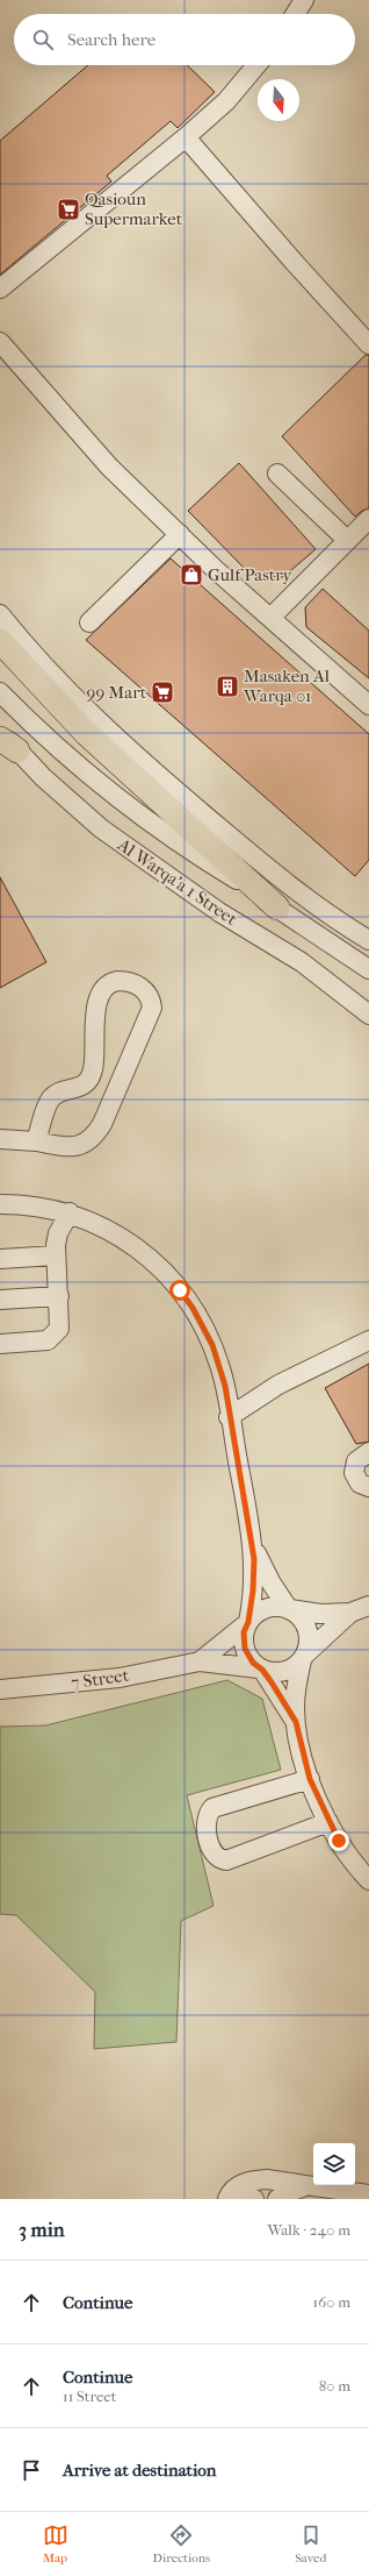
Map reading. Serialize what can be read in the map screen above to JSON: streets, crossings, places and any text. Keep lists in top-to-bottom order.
{
  "streets": {
    "street": ["Al Warqa'a 1 Street", "7 Street"]
  },
  "places": {
    "supermarket": ["Qasioun Supermarket", "99 Mart"],
    "shop": ["Gulf Pastry"],
    "building": ["Masaken Al Warqa 01"]
  },
  "north": "bottom",
  "page": {
    "search": "Search here",
    "heading": ["3 min", "Walk · 240 m"],
    "list": [
      ["Continue", "160 m"],
      ["Continue", "11 Street", "80 m"],
      "Arrive at destination"
    ],
    "nav": ["Map", "Directions", "Saved"]
  }
}
